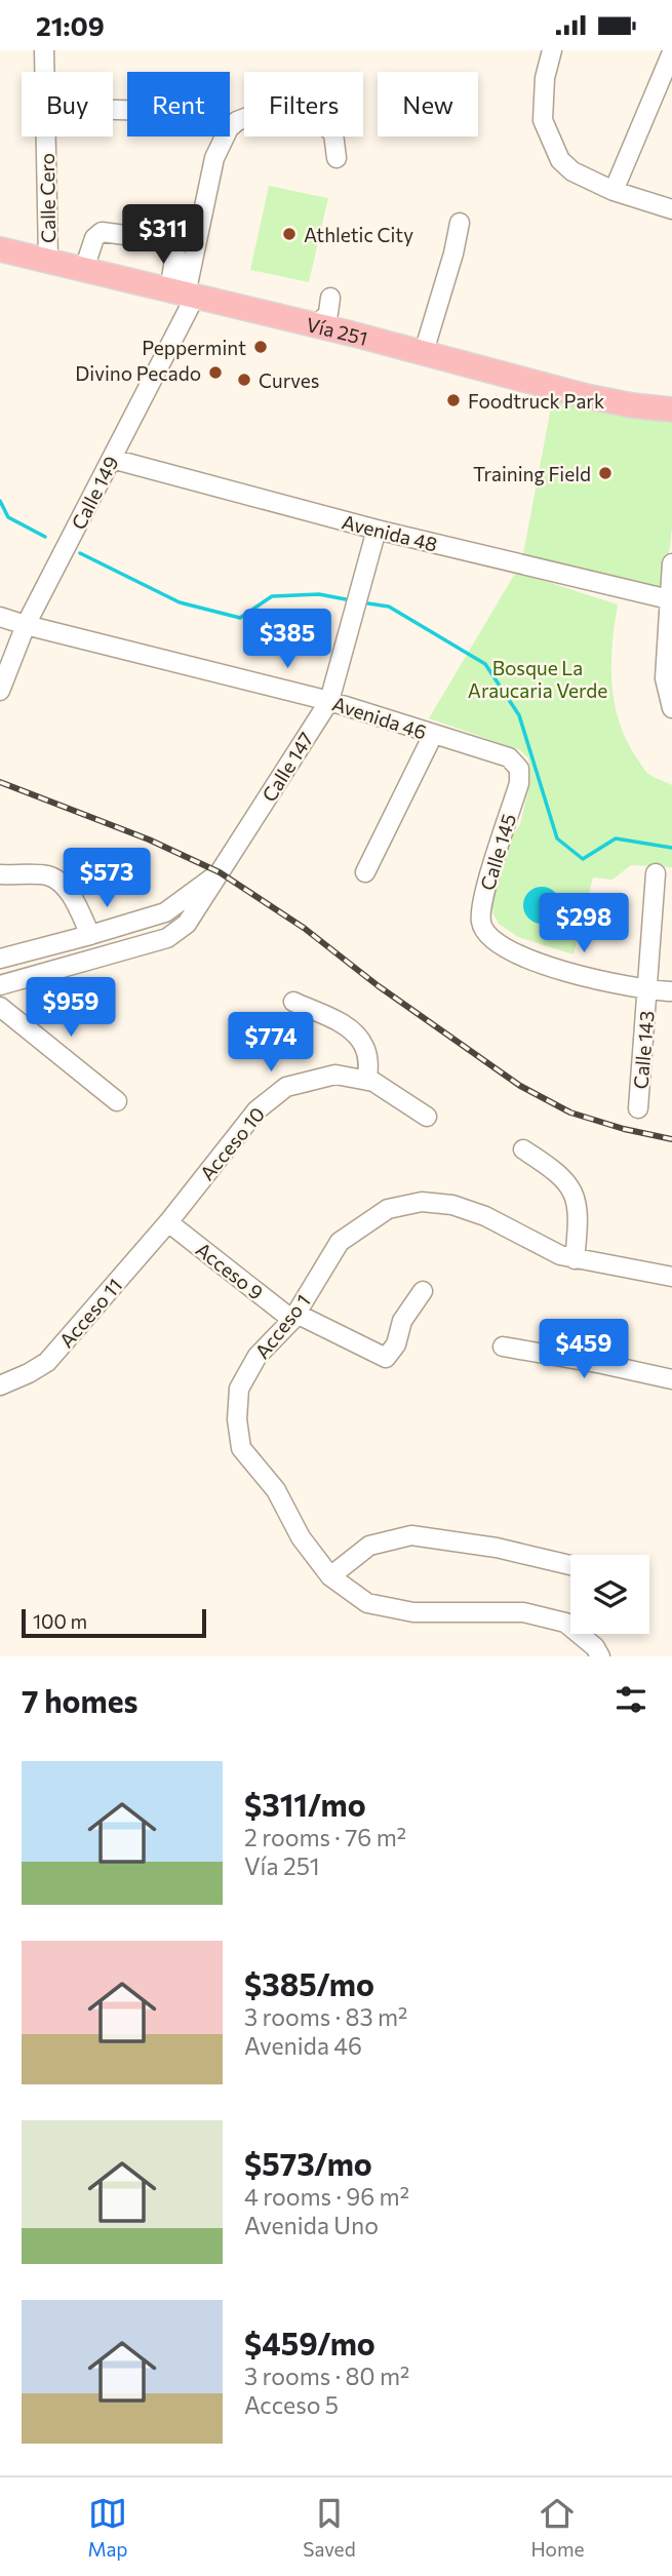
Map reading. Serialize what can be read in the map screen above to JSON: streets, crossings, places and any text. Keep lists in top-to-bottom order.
{
  "streets": {
    "main road": ["Vía 251"],
    "street": [
      "Calle Cero",
      "Calle 149",
      "Avenida 48",
      "Avenida 46",
      "Calle 147",
      "Calle 145",
      "Calle 143",
      "Acceso 10",
      "Acceso 9",
      "Acceso 11",
      "Acceso 1"
    ]
  },
  "crossings": [
    ["Calle Cero", "Vía 251"],
    ["Vía 251", "Calle 149"],
    ["Calle 149", "Avenida 48"],
    ["Calle 149", "Avenida 46"],
    ["Avenida 48", "Calle 147"],
    ["Avenida 46", "Calle 147"],
    ["Avenida 46", "Calle 145"],
    ["Calle 145", "Calle 143"],
    ["Acceso 10", "Acceso 9"],
    ["Acceso 10", "Acceso 11"],
    ["Acceso 9", "Acceso 11"],
    ["Acceso 9", "Acceso 1"]
  ],
  "parks": ["Bosque La Araucaria Verde"],
  "places": [
    "Athletic City",
    "Peppermint",
    "Divino Pecado",
    "Curves",
    "Foodtruck Park",
    "Training Field"
  ],
  "scale_bar": "100 m",
  "page": {
    "status": "21:09",
    "chip": [
      "Buy",
      "Rent",
      "Filters",
      "New"
    ],
    "price": [
      "$311",
      "$385",
      "$573",
      "$298",
      "$959",
      "$774",
      "$459"
    ],
    "scale": "100 m",
    "heading": "7 homes",
    "list": [
      {
        "name": "$311/mo",
        "note": "2 rooms · 76 m² · Vía 251"
      },
      {
        "name": "$385/mo",
        "note": "3 rooms · 83 m² · Avenida 46"
      },
      {
        "name": "$573/mo",
        "note": "4 rooms · 96 m² · Avenida Uno"
      },
      {
        "name": "$459/mo",
        "note": "3 rooms · 80 m² · Acceso 5"
      }
    ],
    "tabs": ["Map", "Saved", "Home"]
  }
}
